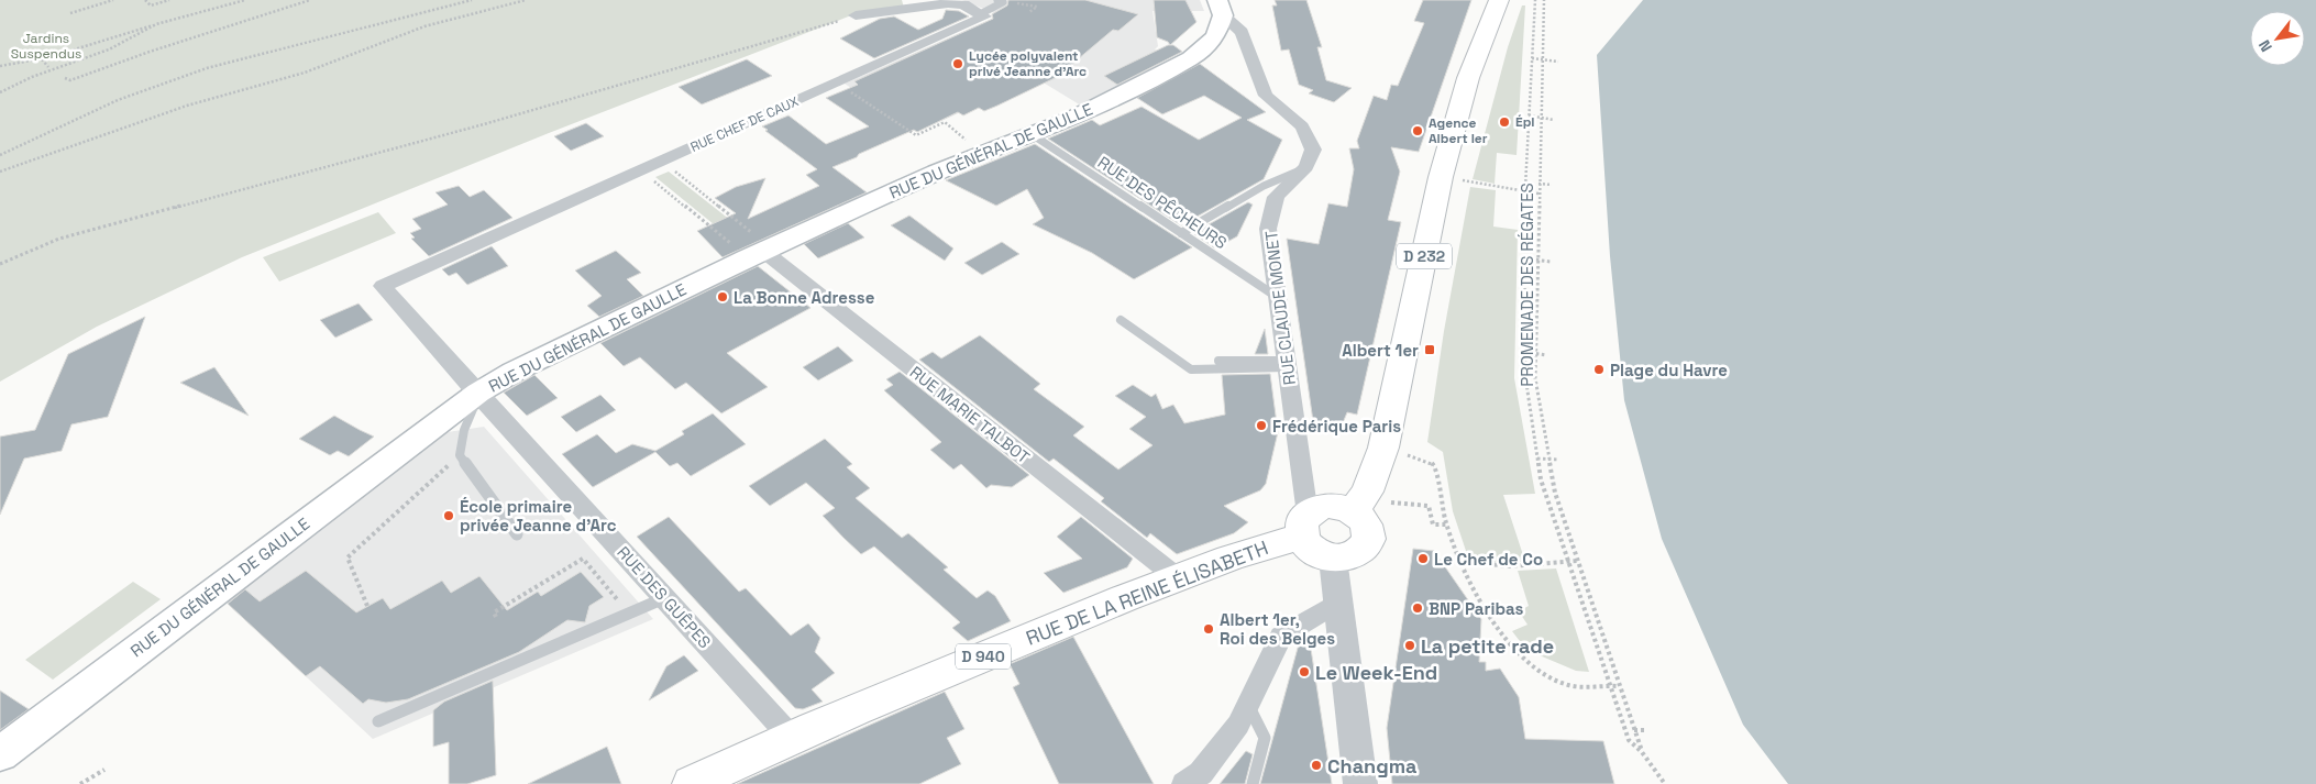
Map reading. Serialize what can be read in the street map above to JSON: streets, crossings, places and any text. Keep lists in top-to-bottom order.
{
  "streets": {
    "main road": [
      "RUE DU GÉNÉRAL DE GAULLE",
      "D 232",
      "RUE DE LA REINE ÉLISABETH",
      "D 940"
    ],
    "street": [
      "RUE CHEF DE CAUX",
      "RUE CLAUDE MONET",
      "RUE MARIE TALBOT",
      "RUE DES GUÊPES"
    ],
    "lane": ["RUE DES PÊCHEURS"],
    "path": ["PROMENADE DES RÉGATES"]
  },
  "crossings": [
    ["RUE CHEF DE CAUX", "RUE DES GUÊPES"],
    ["RUE DU GÉNÉRAL DE GAULLE", "RUE DES PÊCHEURS"],
    ["RUE DU GÉNÉRAL DE GAULLE", "RUE MARIE TALBOT"],
    ["RUE DU GÉNÉRAL DE GAULLE", "RUE DES GUÊPES"],
    ["RUE DES PÊCHEURS", "RUE CLAUDE MONET"],
    ["D 232", "RUE CLAUDE MONET"],
    ["D 232", "RUE DE LA REINE ÉLISABETH"],
    ["RUE CLAUDE MONET", "RUE DE LA REINE ÉLISABETH"],
    ["RUE MARIE TALBOT", "RUE DE LA REINE ÉLISABETH"],
    ["RUE DE LA REINE ÉLISABETH", "RUE DES GUÊPES"]
  ],
  "parks": ["Jardins Suspendus"],
  "places": {
    "other": [
      "Lycée polyvalent privé Jeanne d'Arc",
      "Épi",
      "Agence Albert Ier",
      "La Bonne Adresse",
      "Plage du Havre",
      "Frédérique Paris",
      "École primaire privée Jeanne d'Arc",
      "Le Chef de Co",
      "BNP Paribas",
      "Albert 1er, Roi des Belges",
      "La petite rade",
      "Le Week-End",
      "Changma"
    ],
    "transit": ["Albert 1er"]
  },
  "north": "bottom left"
}
